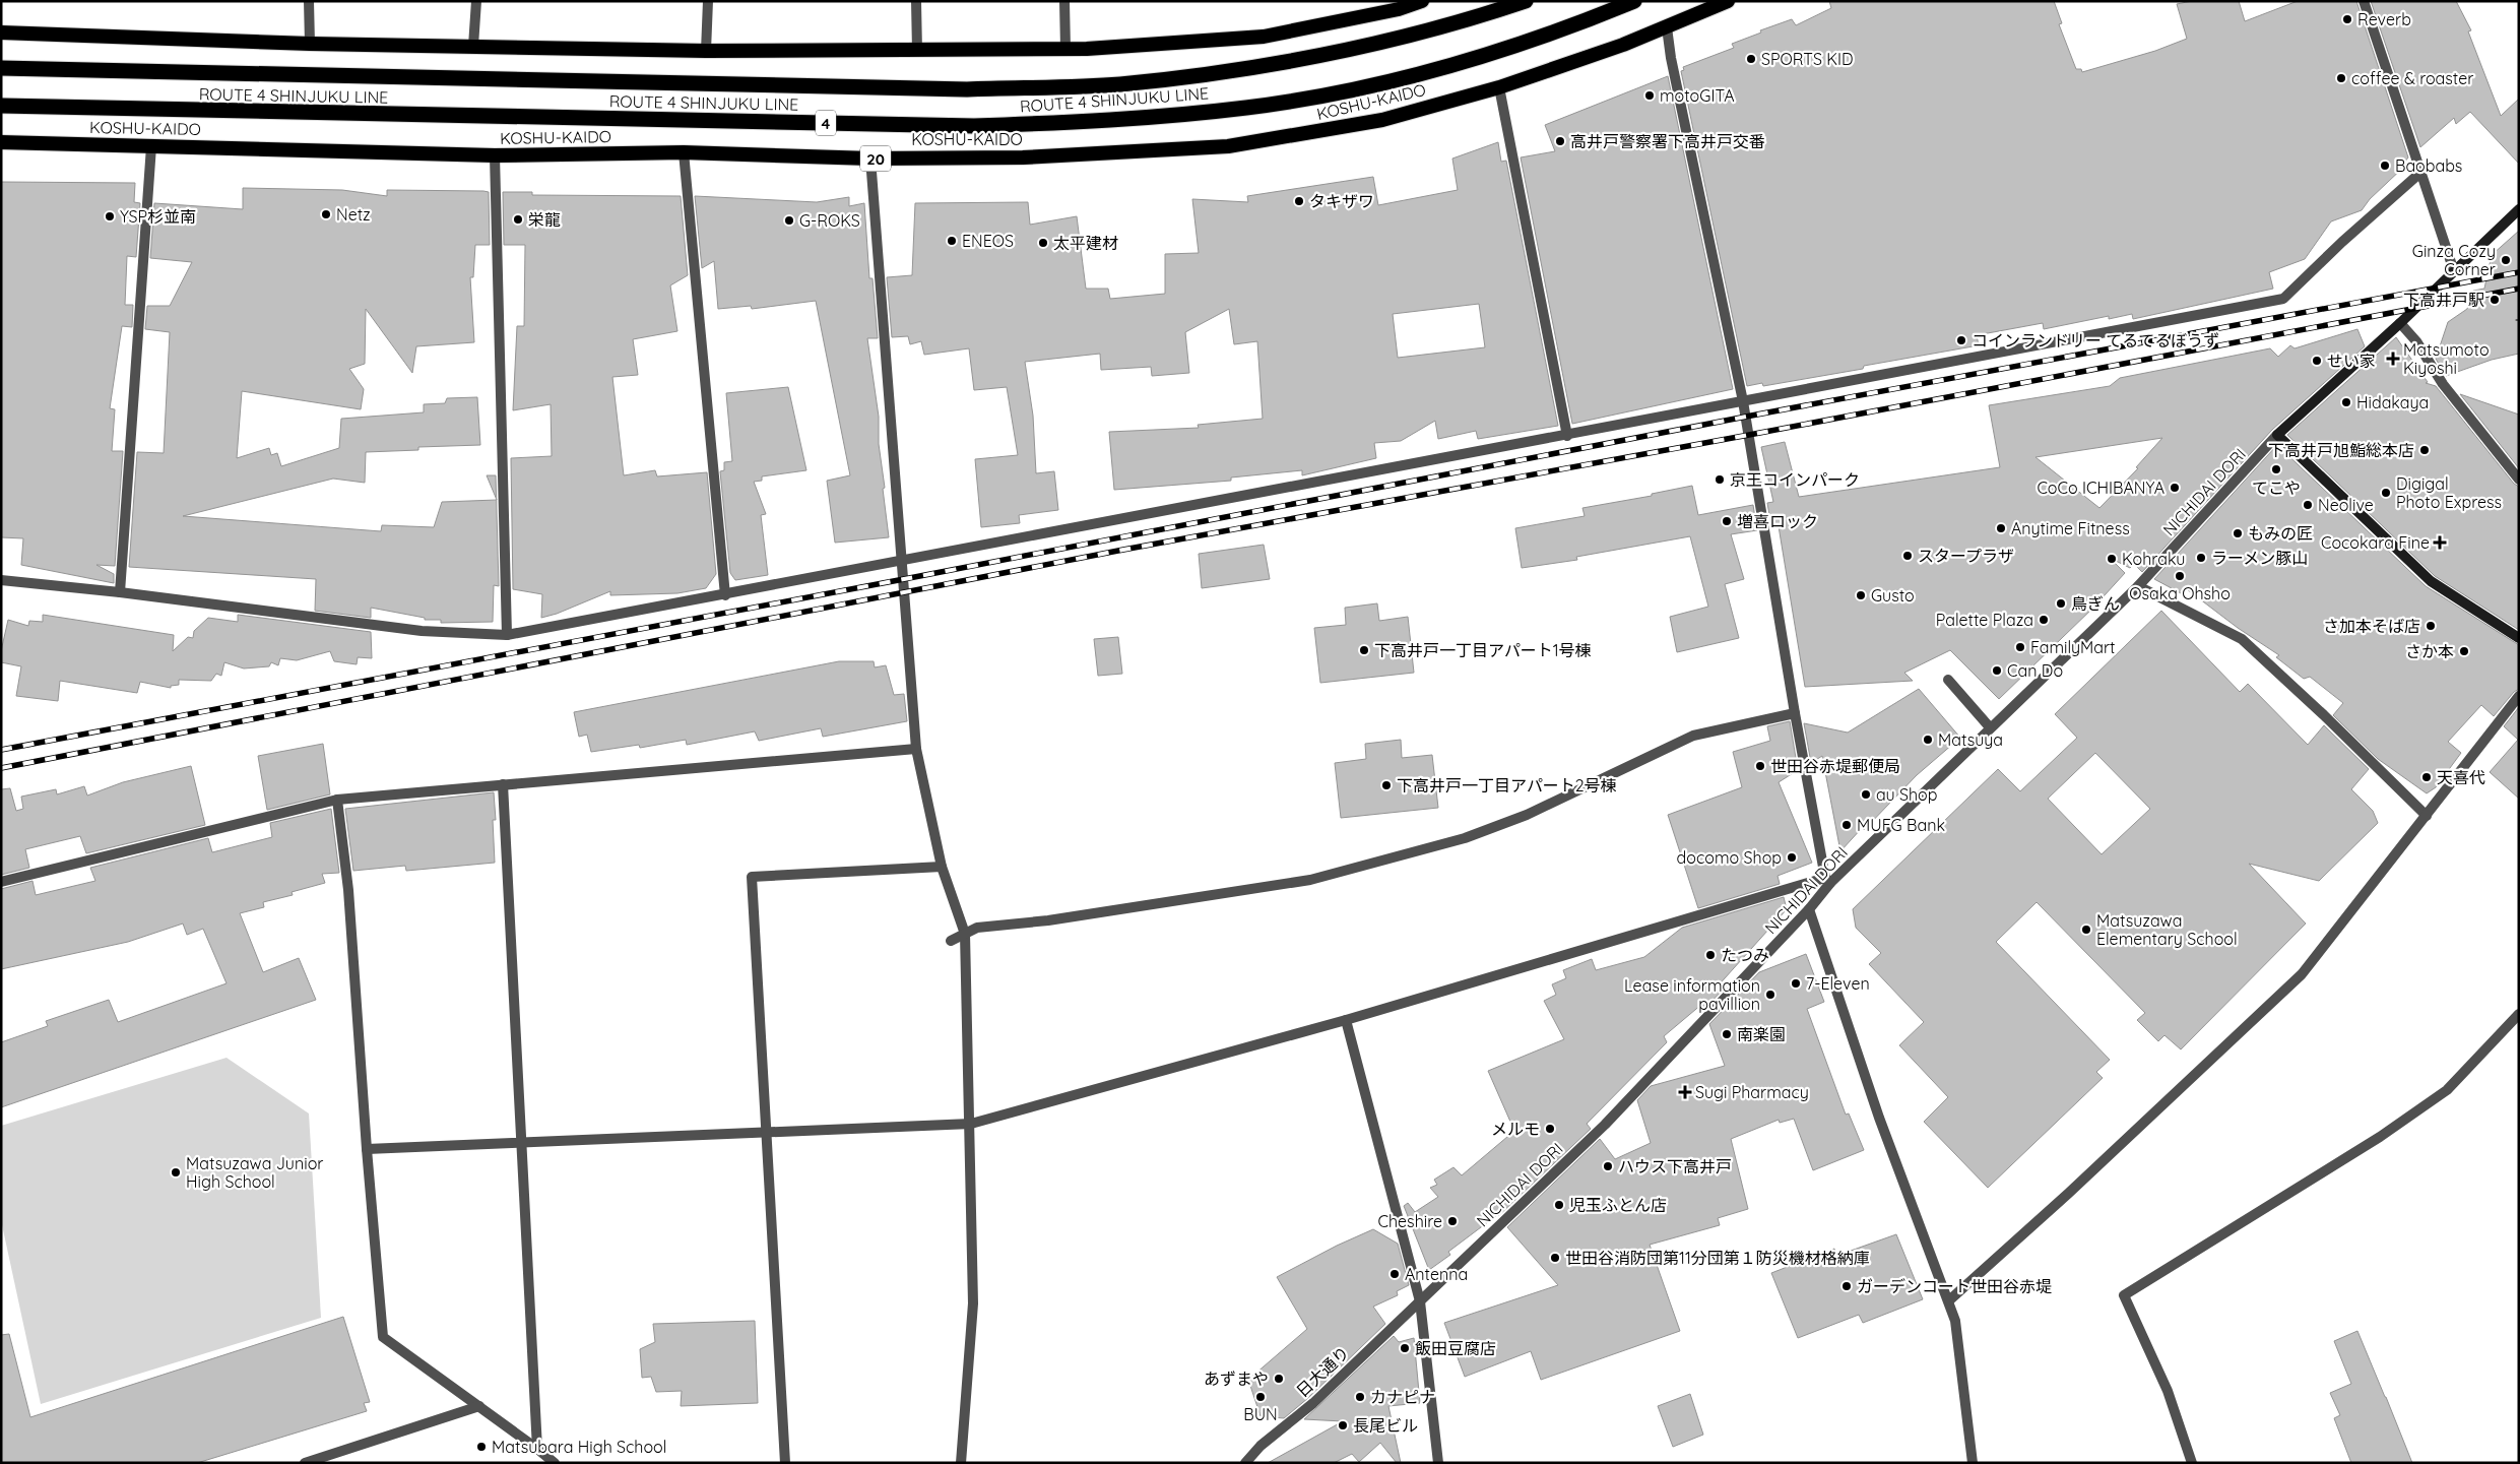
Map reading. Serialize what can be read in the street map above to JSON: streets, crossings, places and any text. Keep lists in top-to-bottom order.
{
  "streets": {
    "highway": [
      "ROUTE 4 SHINJUKU LINE",
      "KOSHU-KAIDO",
      "4",
      "20"
    ],
    "street": ["NICHIDAI DORI", "日大通り"]
  },
  "crossings": [
    ["NICHIDAI DORI", "日大通り"]
  ],
  "places": {
    "other": [
      "Reverb",
      "SPORTS KID",
      "coffee & roaster",
      "motoGITA",
      "高井戸警察署下高井戸交番",
      "Baobabs",
      "タキザワ",
      "Netz",
      "YSP杉並南",
      "栄龍",
      "G-ROKS",
      "ENEOS",
      "太平建材",
      "Ginza Cozy Corner",
      "下高井戸駅",
      "コインランドリー てるてるぼうず",
      "せい家",
      "Hidakaya",
      "下高井戸旭鮨総本店",
      "てこや",
      "京王コインパーク",
      "CoCo ICHIBANYA",
      "Digigal Photo Express",
      "Neolive",
      "増喜ロック",
      "Anytime Fitness",
      "もみの匠",
      "スタープラザ",
      "ラーメン豚山",
      "Kohraku",
      "Osaka Ohsho",
      "Gusto",
      "鳥ぎん",
      "Palette Plaza",
      "さ加本そば店",
      "FamilyMart",
      "下高井戸一丁目アパート1号棟",
      "さか本",
      "Can Do",
      "Matsuya",
      "世田谷赤堤郵便局",
      "天喜代",
      "下高井戸一丁目アパート2号棟",
      "au Shop",
      "MUFG Bank",
      "docomo Shop",
      "Matsuzawa Elementary School",
      "たつみ",
      "7-Eleven",
      "Lease information pavillion",
      "南楽園",
      "メルモ",
      "ハウス下高井戸",
      "Matsuzawa Junior High School",
      "児玉ふとん店",
      "Cheshire",
      "世田谷消防団第11分団第１防災機材格納庫",
      "Antenna",
      "ガーデンコート世田谷赤堤",
      "飯田豆腐店",
      "あずまや",
      "BUN",
      "カナピナ",
      "長尾ビル",
      "Matsubara High School"
    ],
    "health": ["Matsumoto Kiyoshi", "Cocokara Fine", "Sugi Pharmacy"]
  }
}
